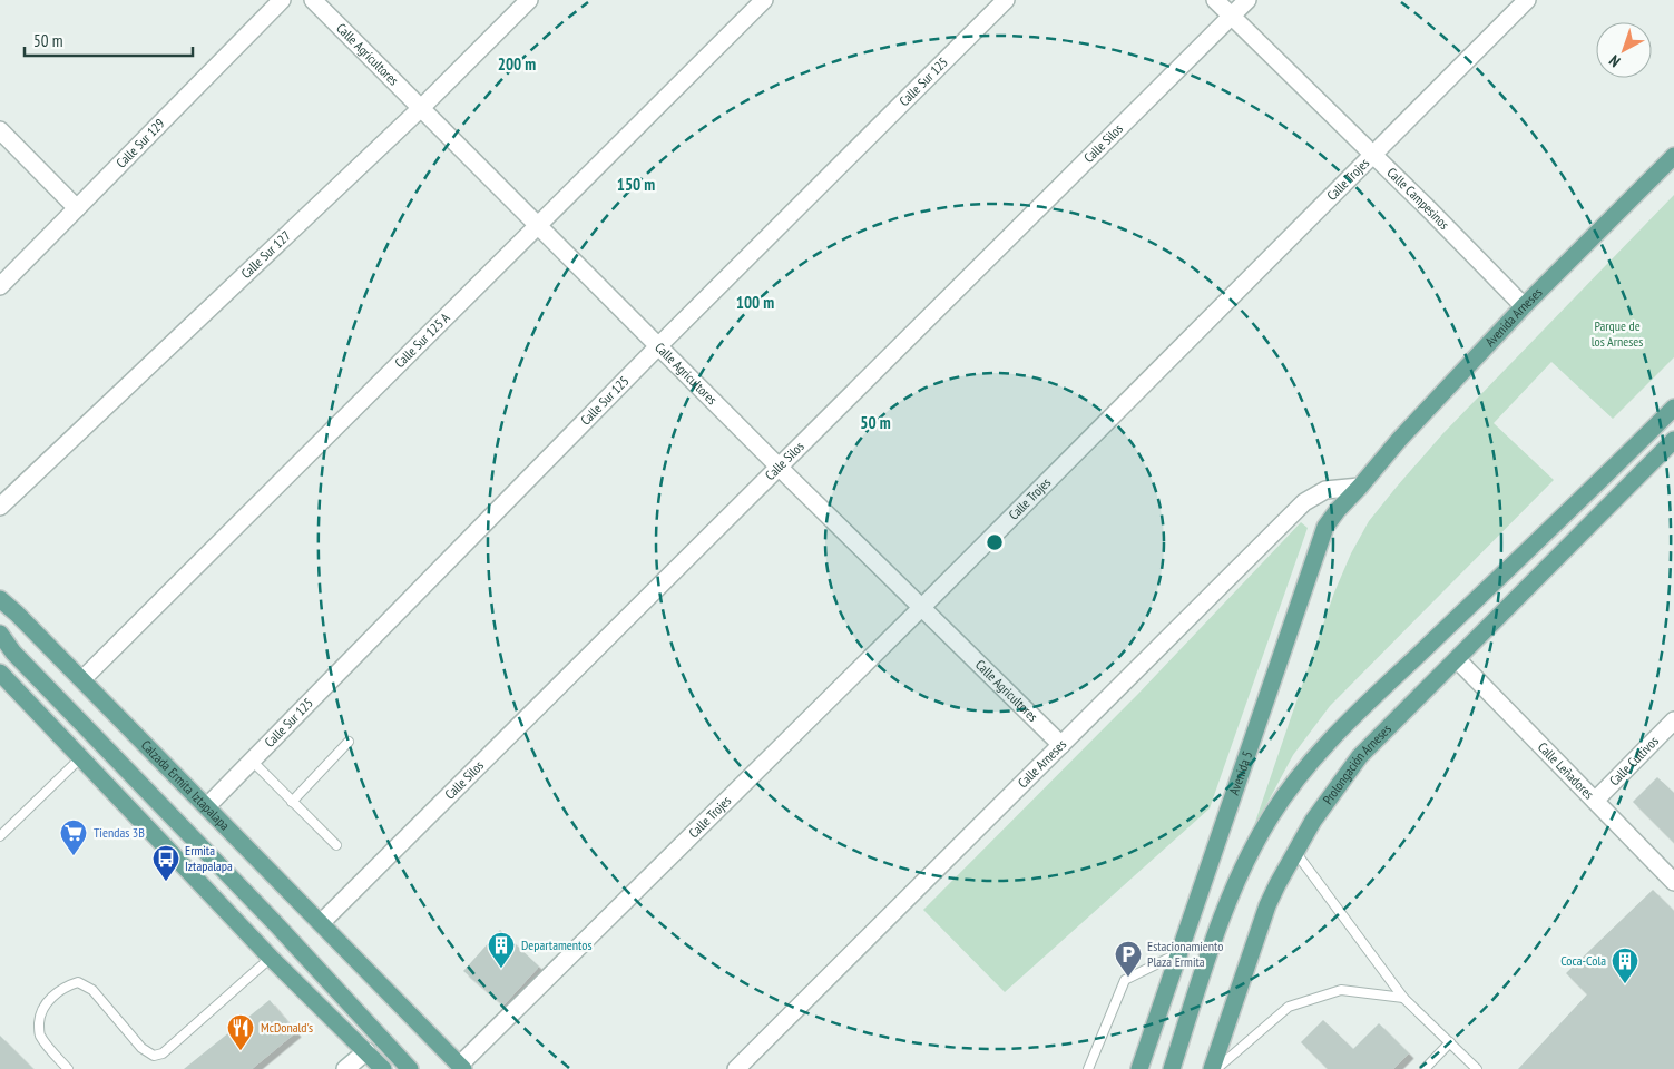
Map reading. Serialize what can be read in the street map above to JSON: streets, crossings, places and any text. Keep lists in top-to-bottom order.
{
  "streets": {
    "main road": [
      "Avenida Arneses",
      "Prolongación Arneses",
      "Avenida 5",
      "Calzada Ermita Iztapalapa"
    ],
    "street": [
      "Calle Agricultores",
      "Calle Sur 125",
      "Calle Sur 129",
      "Calle Silos",
      "Calle Trojes",
      "Calle Campesinos",
      "Calle Sur 127",
      "Calle Sur 125 A",
      "Calle Cultivos",
      "Calle Arneses",
      "Calle Leñadores"
    ]
  },
  "crossings": [
    ["Calle Agricultores", "Calle Sur 125"],
    ["Calle Agricultores", "Calle Silos"],
    ["Calle Agricultores", "Calle Trojes"],
    ["Calle Agricultores", "Calle Sur 127"],
    ["Calle Agricultores", "Calle Sur 125 A"],
    ["Calle Agricultores", "Calle Arneses"],
    ["Calle Sur 125", "Calzada Ermita Iztapalapa"],
    ["Calle Silos", "Calle Campesinos"],
    ["Calle Silos", "Calzada Ermita Iztapalapa"],
    ["Calle Trojes", "Calle Campesinos"],
    ["Calle Trojes", "Calzada Ermita Iztapalapa"],
    ["Calle Campesinos", "Avenida Arneses"],
    ["Avenida Arneses", "Calle Arneses"],
    ["Avenida Arneses", "Avenida 5"],
    ["Calle Sur 125 A", "Calzada Ermita Iztapalapa"],
    ["Calle Cultivos", "Calle Leñadores"],
    ["Calle Arneses", "Avenida 5"],
    ["Prolongación Arneses", "Calle Leñadores"]
  ],
  "parks": ["Parque de los Arneses"],
  "places": {
    "supermarket": ["Tiendas 3B"],
    "bus stop": ["Ermita Iztapalapa"],
    "building": ["Departamentos", "Coca-Cola"],
    "parking": ["Estacionamiento Plaza Ermita"],
    "restaurant": ["McDonald's"]
  },
  "scale_bar": "50 m",
  "north": "bottom left",
  "rings": [
    "200 m",
    "150 m",
    "100 m",
    "50 m"
  ]
}
